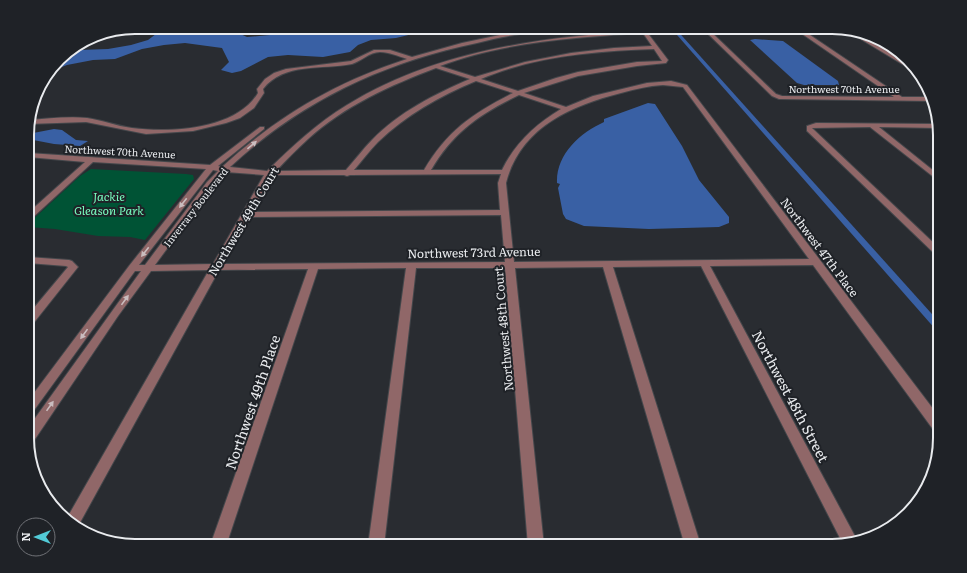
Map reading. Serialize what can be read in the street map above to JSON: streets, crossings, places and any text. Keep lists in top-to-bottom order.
{
  "streets": {
    "street": [
      "Northwest 70th Avenue",
      "Inverrary Boulevard",
      "Northwest 49th Court",
      "Northwest 47th Place",
      "Northwest 73rd Avenue",
      "Northwest 48th Court",
      "Northwest 48th Street",
      "Northwest 49th Place"
    ]
  },
  "crossings": [
    ["Northwest 70th Avenue", "Inverrary Boulevard"],
    ["Inverrary Boulevard", "Northwest 73rd Avenue"],
    ["Northwest 49th Court", "Northwest 73rd Avenue"],
    ["Northwest 47th Place", "Northwest 73rd Avenue"],
    ["Northwest 47th Place", "Northwest 48th Court"],
    ["Northwest 73rd Avenue", "Northwest 48th Court"],
    ["Northwest 73rd Avenue", "Northwest 48th Street"],
    ["Northwest 73rd Avenue", "Northwest 49th Place"]
  ],
  "parks": ["Jackie Gleason Park"],
  "north": "left"
}
